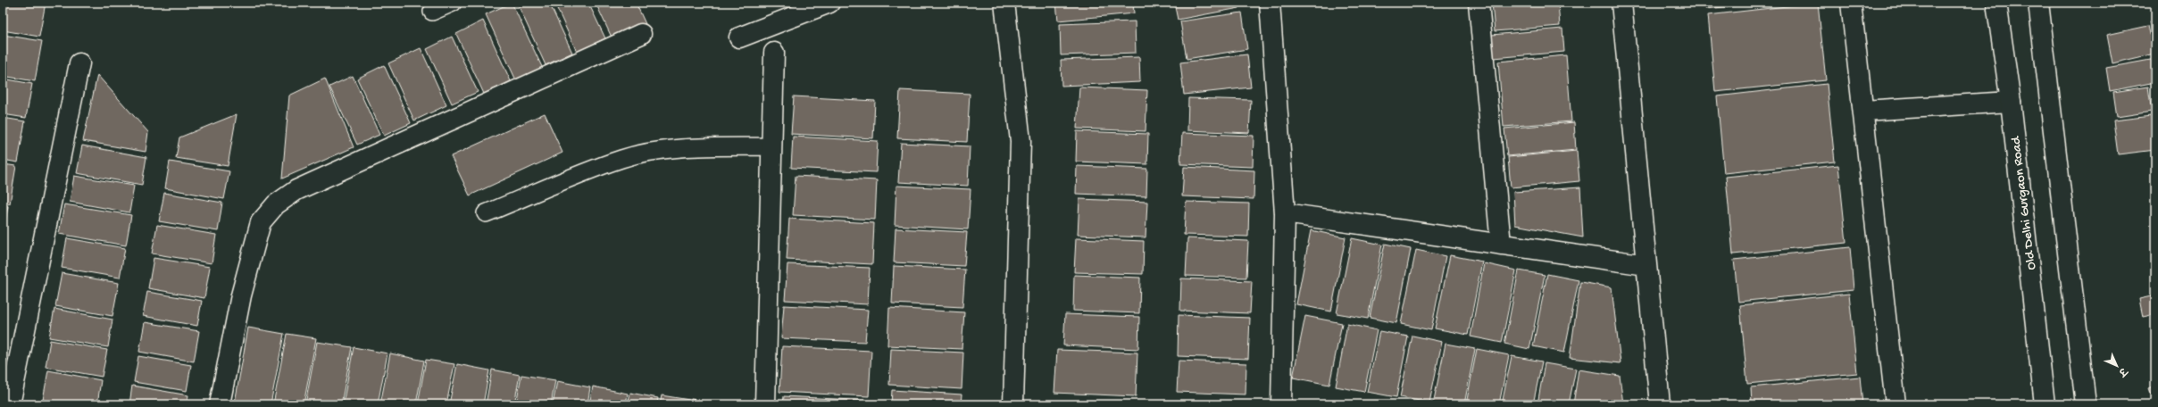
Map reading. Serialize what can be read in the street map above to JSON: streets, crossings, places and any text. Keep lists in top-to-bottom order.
{
  "streets": {
    "street": ["Old Delhi Gurgaon Road"]
  },
  "north": "bottom right"
}
